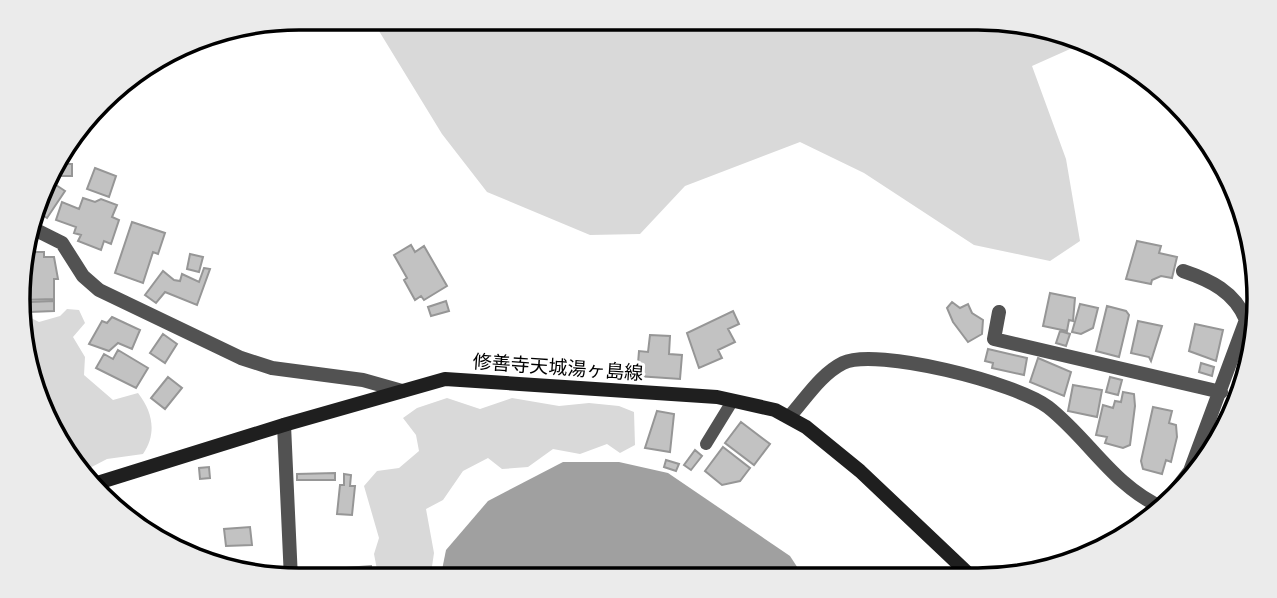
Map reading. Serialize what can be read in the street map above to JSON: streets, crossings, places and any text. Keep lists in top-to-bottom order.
{
  "streets": {
    "main road": ["修善寺天城湯ヶ島線"]
  }
}
